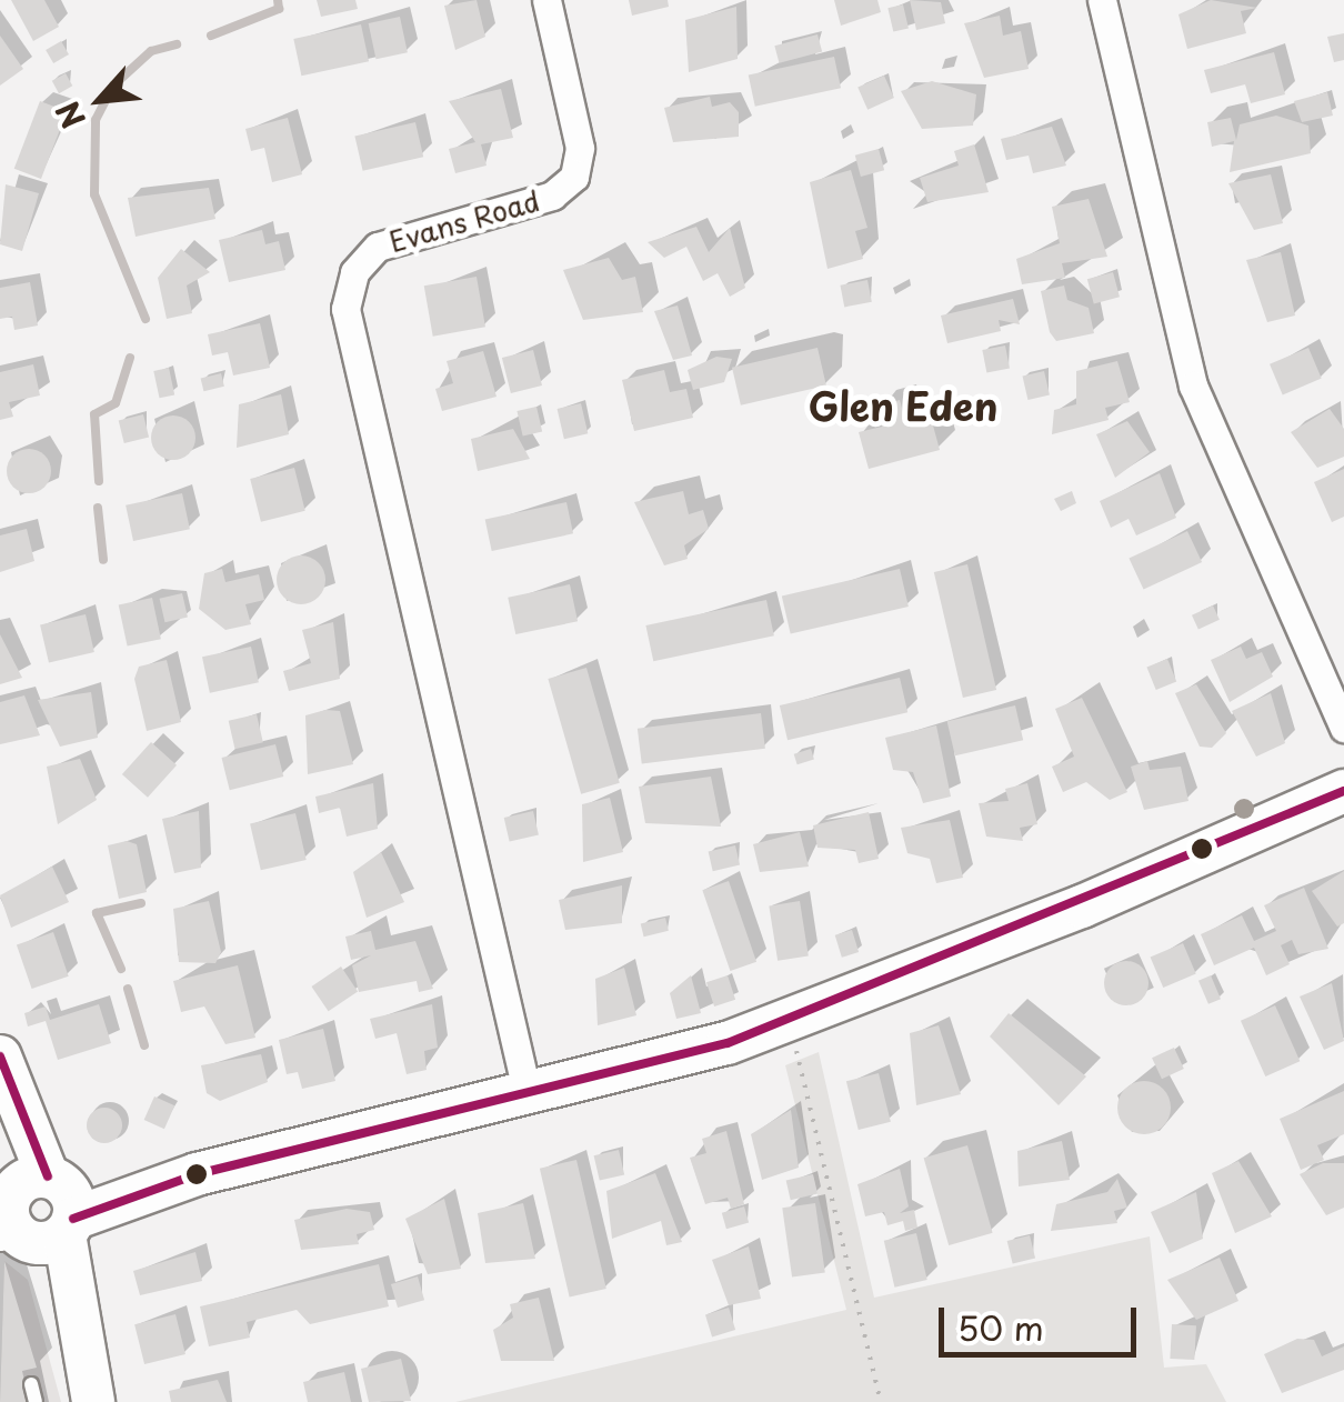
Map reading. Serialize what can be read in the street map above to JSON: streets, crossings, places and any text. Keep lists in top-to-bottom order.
{
  "streets": {
    "street": ["Evans Road"]
  },
  "districts": ["Glen Eden"],
  "scale_bar": "50 m",
  "north": "bottom left"
}
